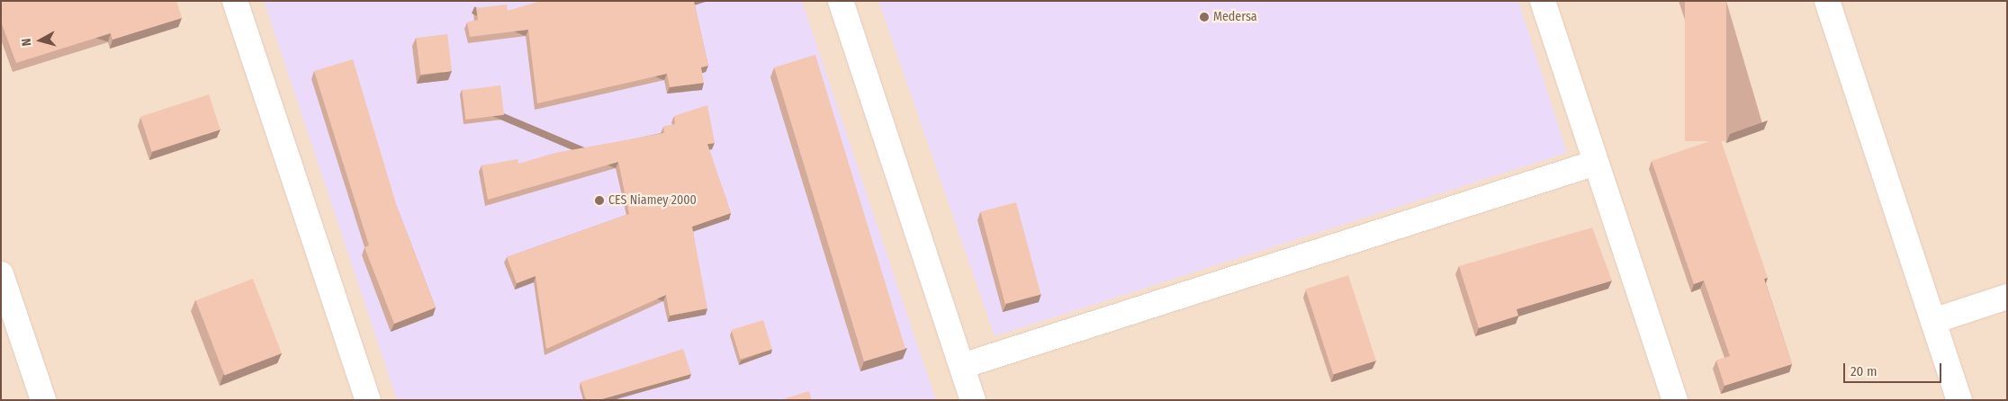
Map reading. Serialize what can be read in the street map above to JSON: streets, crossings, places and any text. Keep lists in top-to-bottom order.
{
  "places": ["Medersa", "CES Niamey 2000"],
  "scale_bar": "20 m",
  "north": "left"
}
